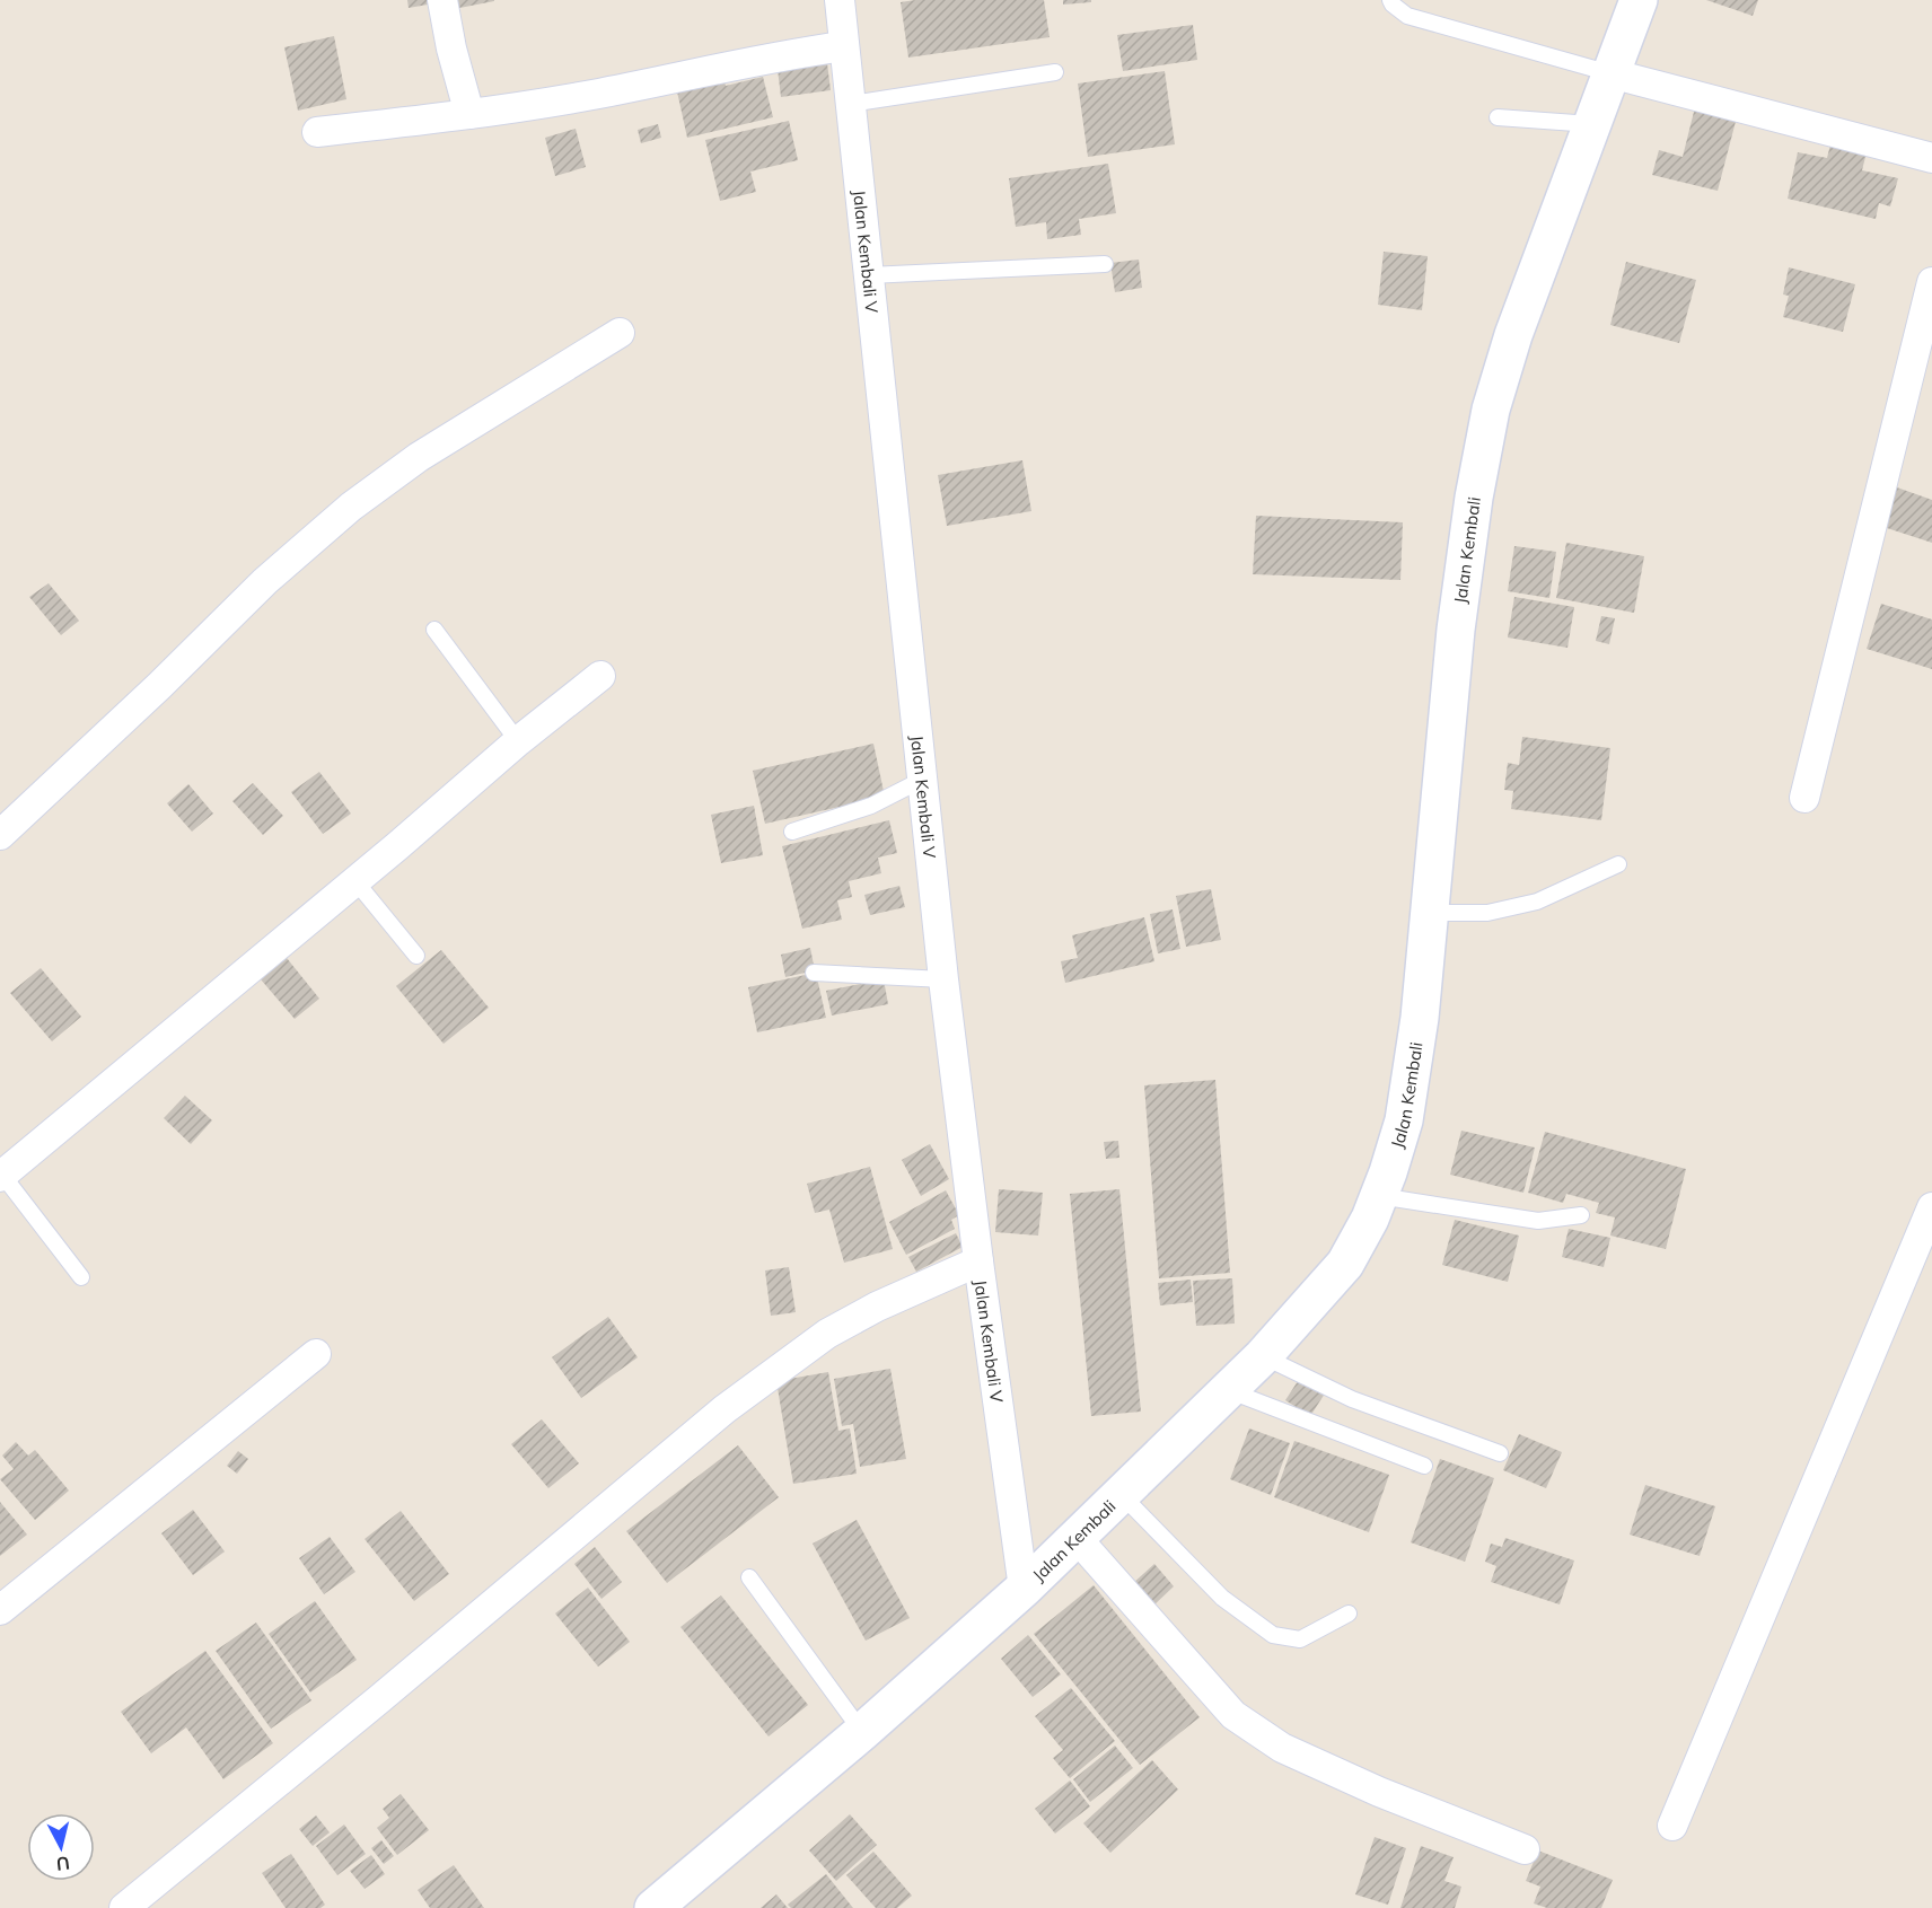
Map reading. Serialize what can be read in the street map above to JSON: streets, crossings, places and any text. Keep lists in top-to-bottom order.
{
  "streets": {
    "street": ["Jalan Kembali V", "Jalan Kembali"]
  },
  "crossings": [
    ["Jalan Kembali V", "Jalan Kembali"]
  ],
  "north": "bottom"
}
